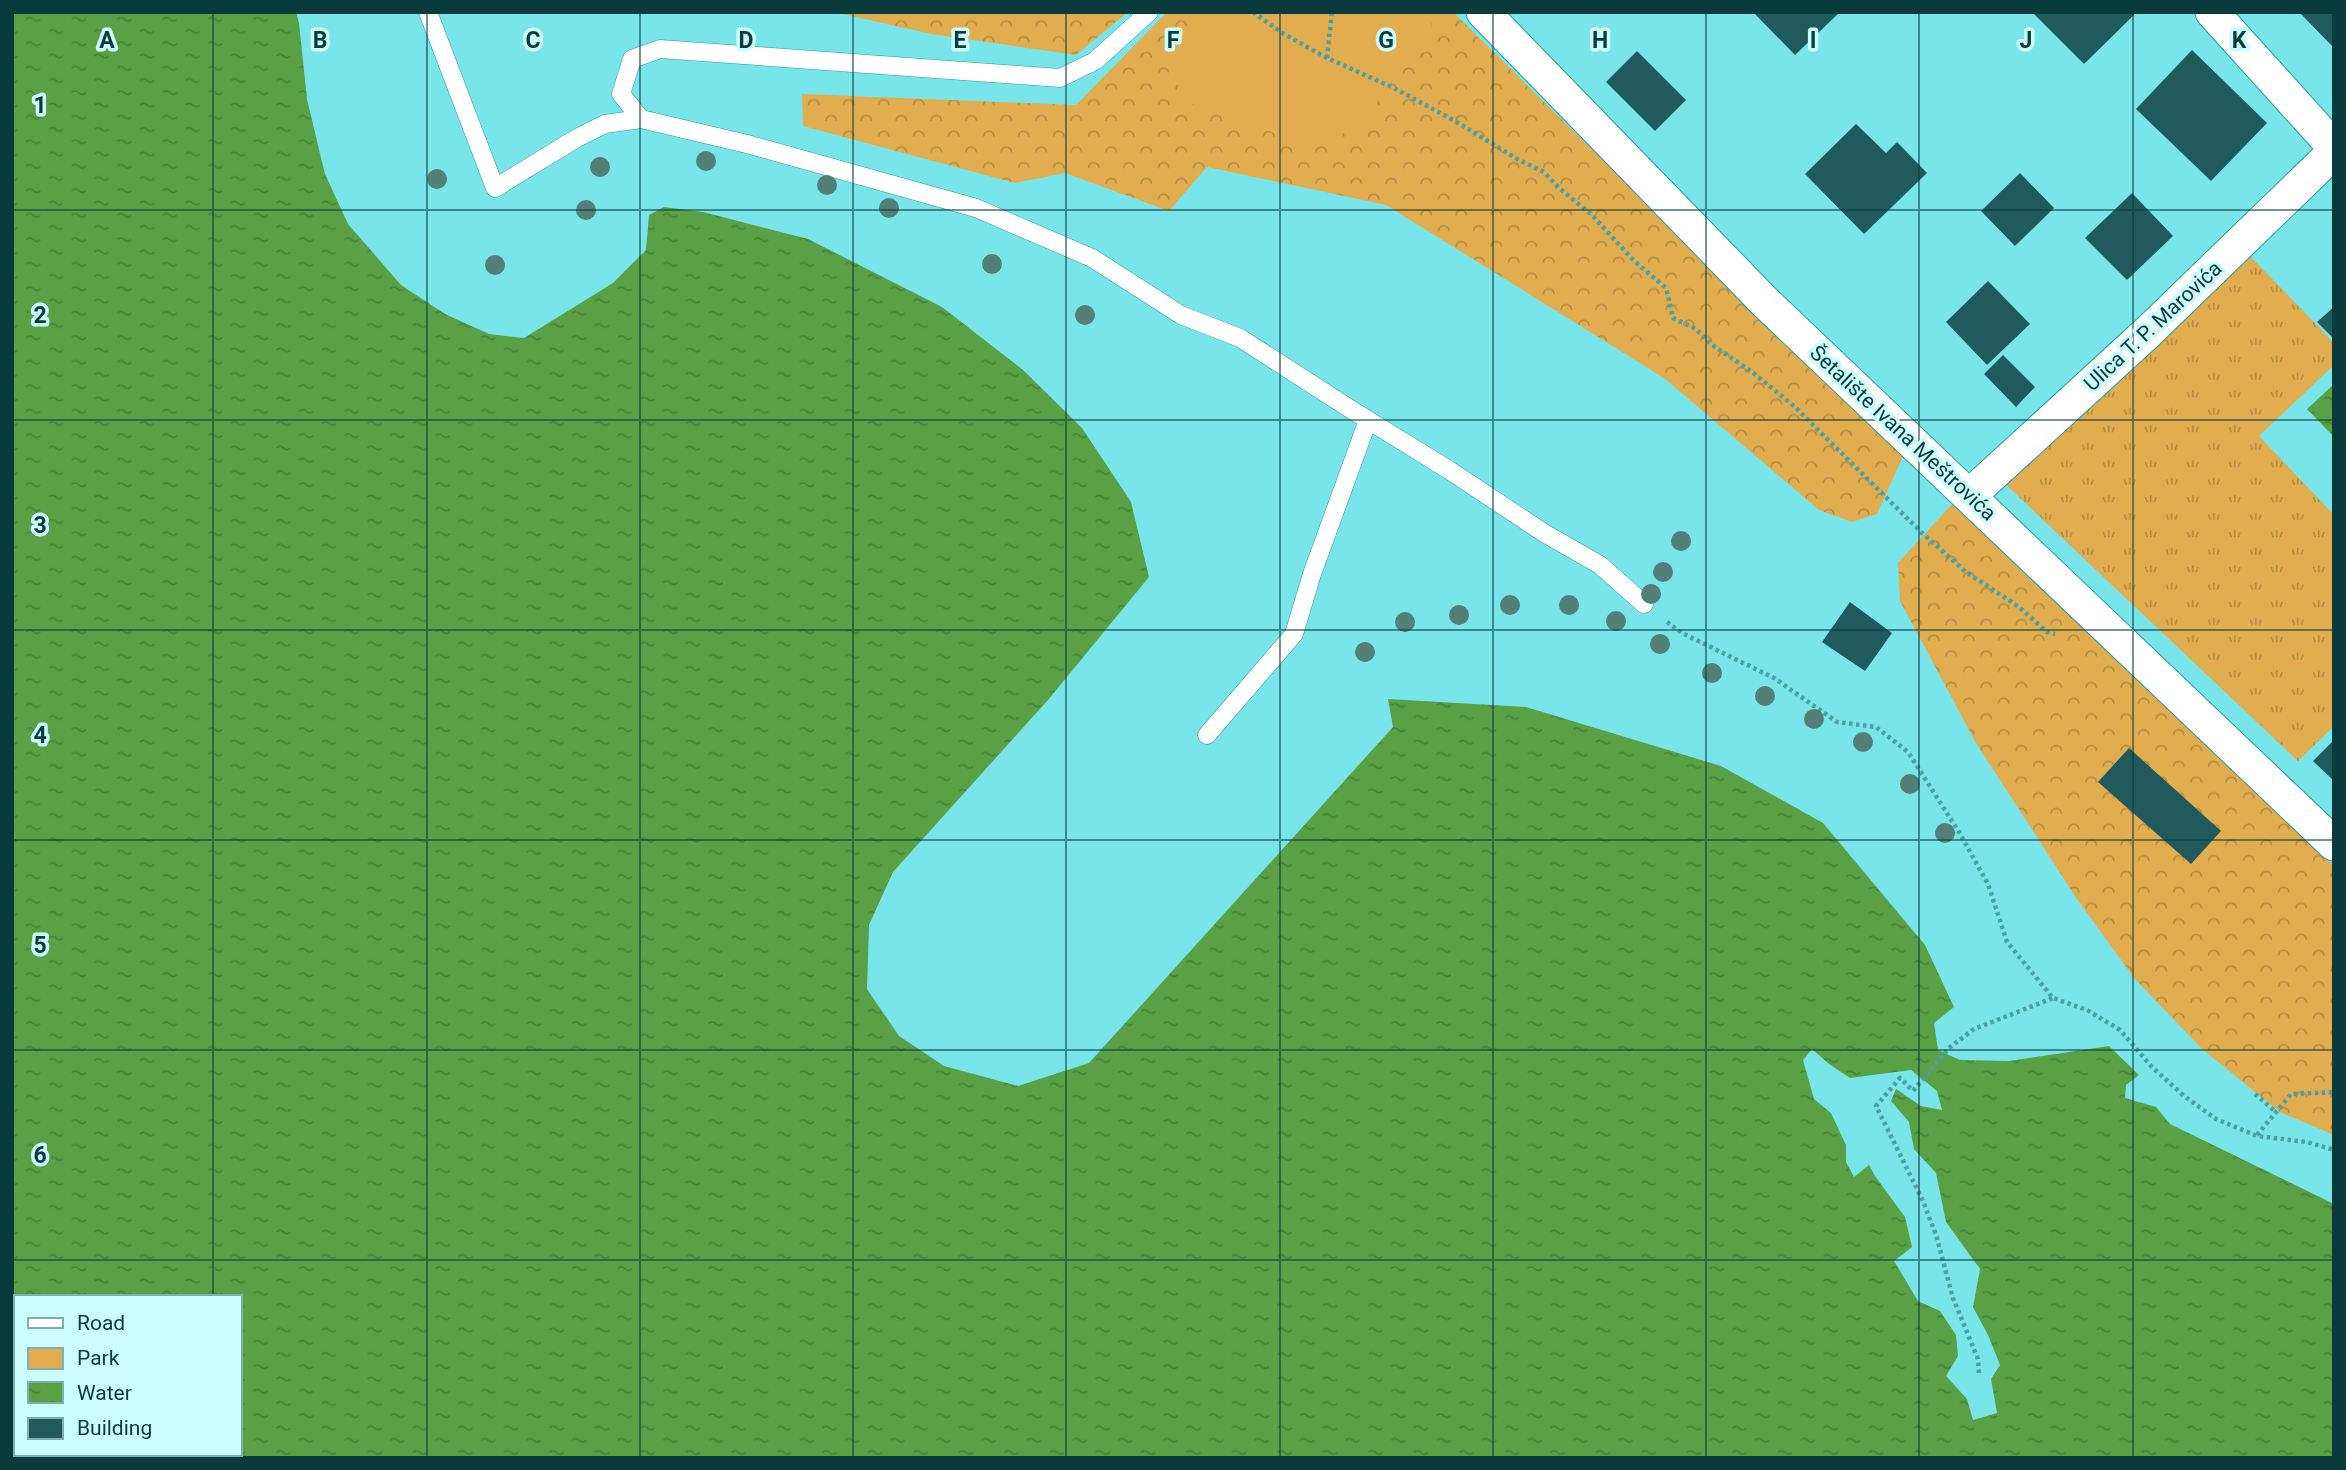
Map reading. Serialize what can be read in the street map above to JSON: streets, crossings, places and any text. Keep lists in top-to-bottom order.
{
  "streets": {
    "street": ["Ulica T. P. Marovića", "Šetalište Ivana Meštrovića"]
  },
  "crossings": [
    ["Ulica T. P. Marovića", "Šetalište Ivana Meštrovića"]
  ],
  "legend": [
    "Road",
    "Park",
    "Water",
    "Building"
  ],
  "grid": {
    "columns": [
      "A",
      "B",
      "C",
      "D",
      "E",
      "F",
      "G",
      "H",
      "I",
      "J",
      "K"
    ],
    "rows": [
      "1",
      "2",
      "3",
      "4",
      "5",
      "6"
    ]
  }
}
